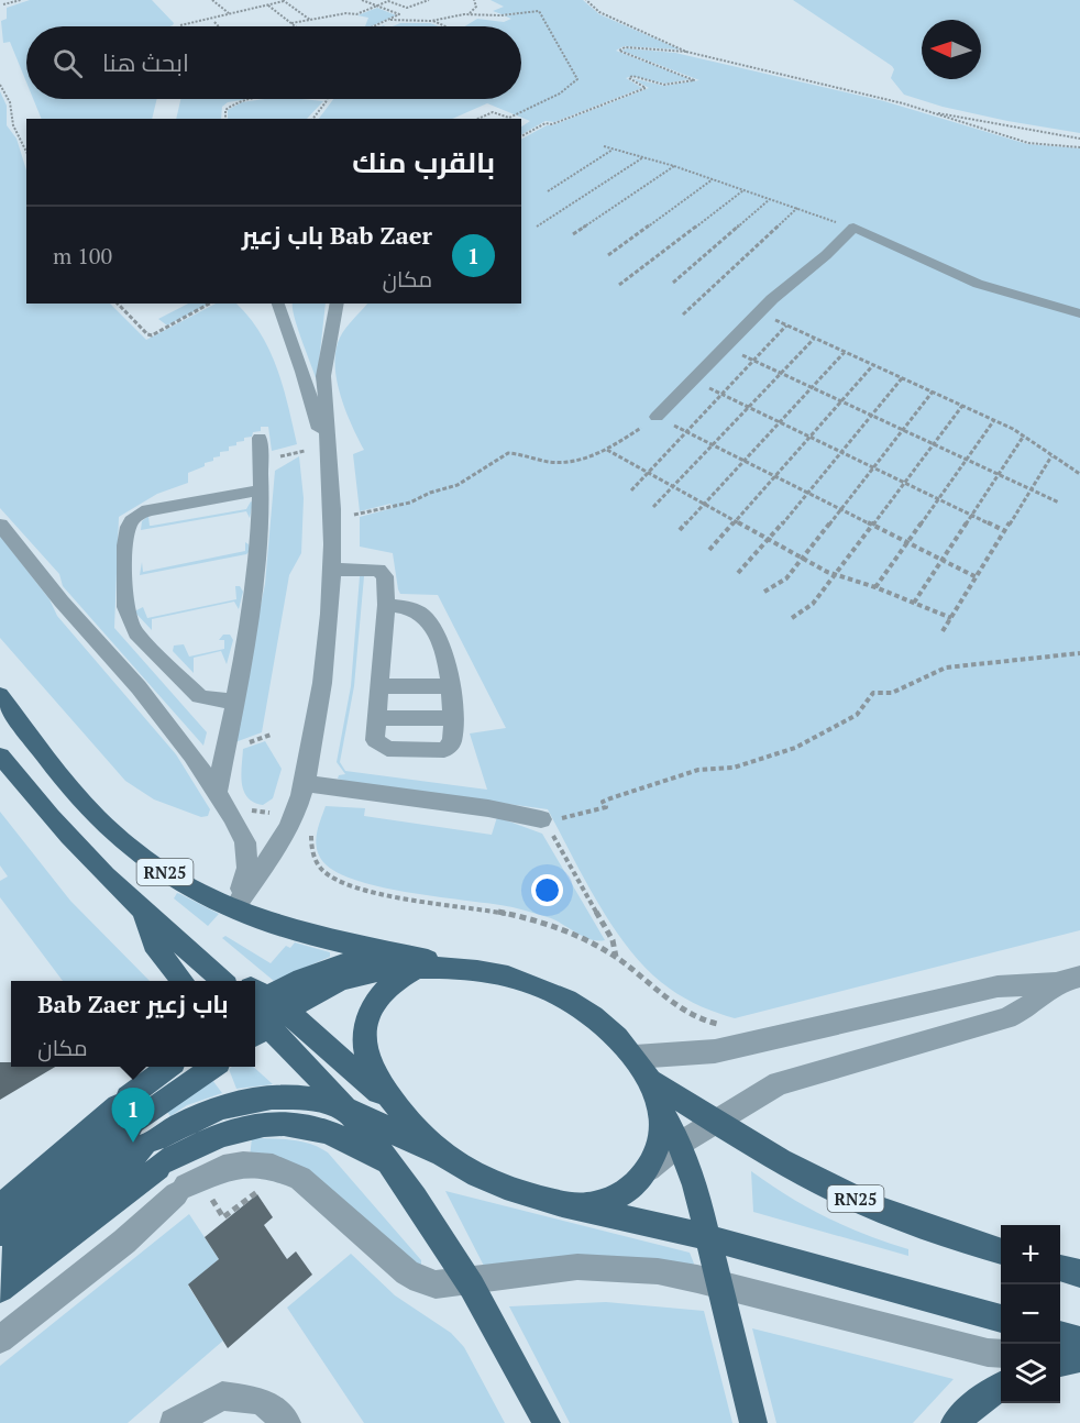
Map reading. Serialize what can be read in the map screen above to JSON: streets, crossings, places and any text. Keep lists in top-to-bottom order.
{
  "streets": {
    "main road": ["RN25"]
  },
  "north": "left",
  "page": {
    "search": "ابحث هنا",
    "heading": "بالقرب منك",
    "list": [
      {
        "mark": "1",
        "name": "Bab Zaer باب زعير",
        "note": "مكان",
        "value": "100 m"
      }
    ],
    "popup": ["Bab Zaer باب زعير", "مكان"],
    "pins": "1",
    "map_buttons": ["+", "−"]
  }
}
